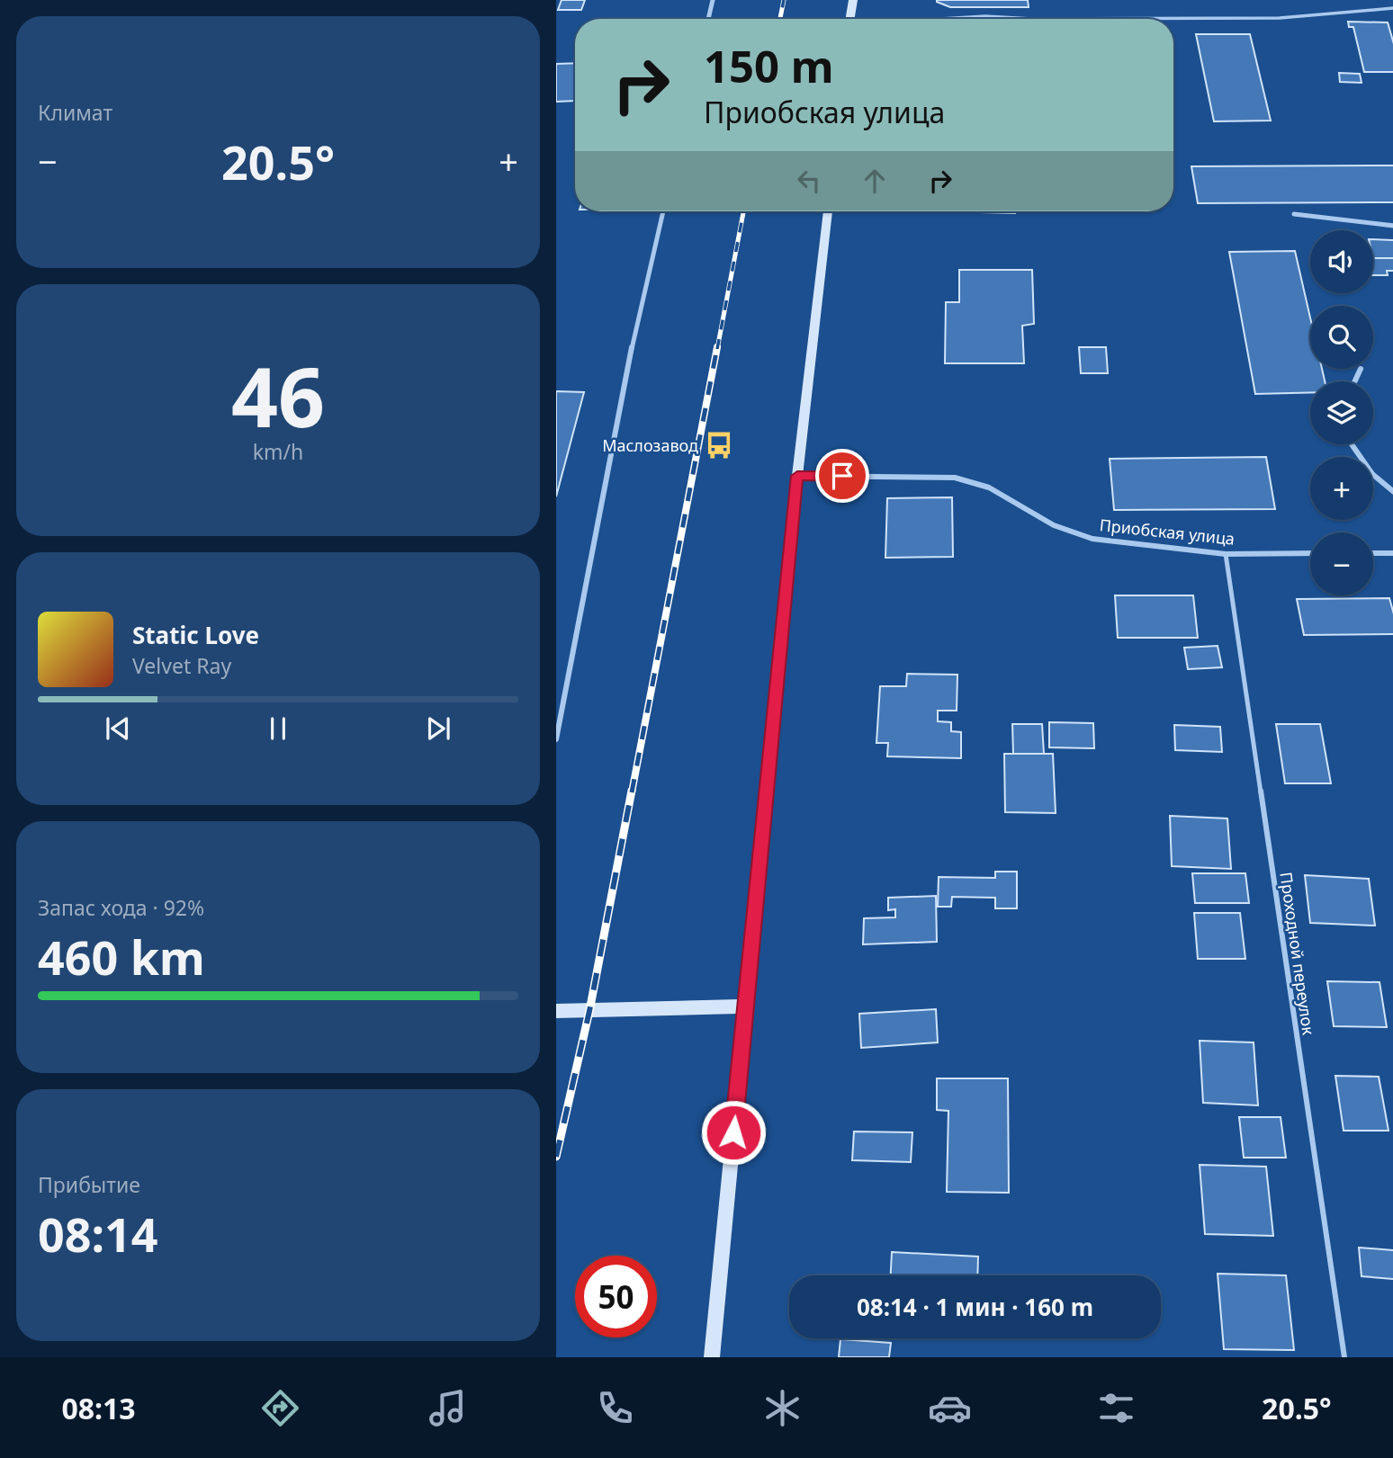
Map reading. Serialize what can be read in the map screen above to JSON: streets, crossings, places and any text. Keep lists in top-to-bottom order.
{
  "streets": {
    "street": ["Приобская улица"],
    "lane": ["Проходной переулок"]
  },
  "crossings": [
    ["Приобская улица", "Проходной переулок"]
  ],
  "places": {
    "bus stop": ["Маслозавод"]
  },
  "page": {
    "tile": [
      "Климат",
      ["46", "km/h"],
      ["Запас хода · 92%", "460 km"],
      ["Прибытие", "08:14"]
    ],
    "turn": ["150 m", "Приобская улица"],
    "heat": ["−", "20.5°", "+"],
    "map_buttons": ["+", "−"],
    "song": ["Static Love", "Velvet Ray"],
    "limit": "50",
    "trip": "08:14 · 1 мин · 160 m",
    "tabs": ["08:13", "20.5°"]
  }
}
